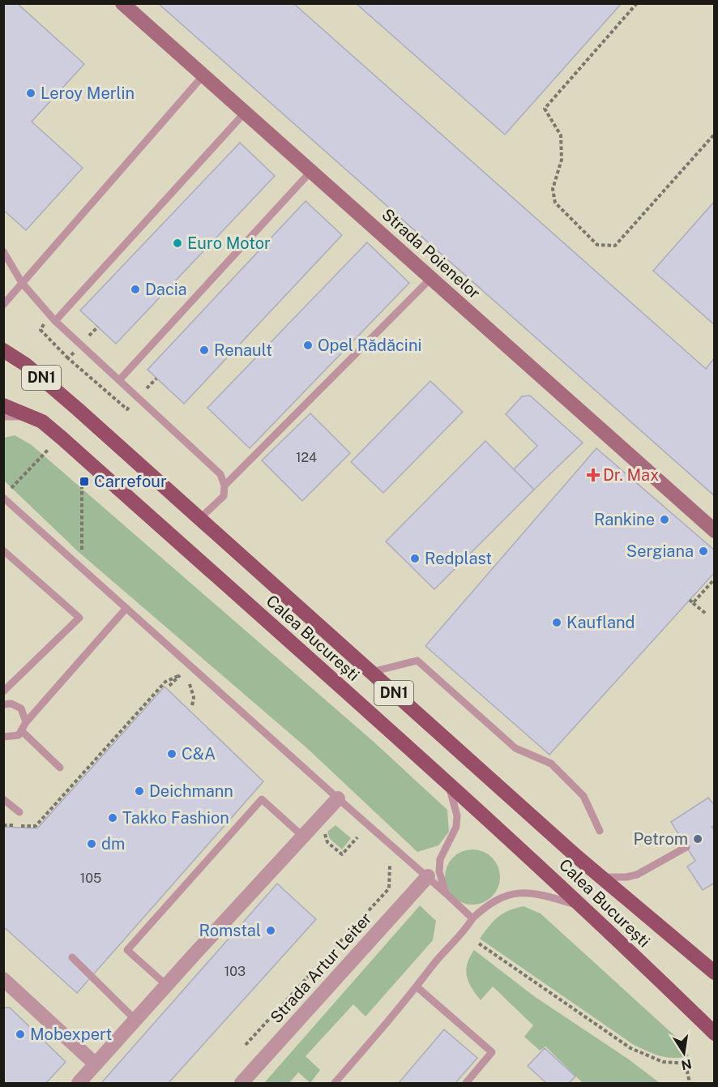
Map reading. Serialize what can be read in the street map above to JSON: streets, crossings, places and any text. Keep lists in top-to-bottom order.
{
  "streets": {
    "main road": ["DN1", "Calea București"],
    "street": ["Strada Poienelor", "Strada Artur Leiter"]
  },
  "places": {
    "other": [
      "Leroy Merlin",
      "Euro Motor",
      "Dacia",
      "Opel Rădăcini",
      "Renault",
      "Rankine",
      "Sergiana",
      "Redplast",
      "Kaufland",
      "C&A",
      "Deichmann",
      "Takko Fashion",
      "Petrom",
      "dm",
      "Romstal",
      "Mobexpert"
    ],
    "health": ["Dr. Max"],
    "transit": ["Carrefour"]
  },
  "house_numbers": ["124", "105", "103"],
  "north": "bottom"
}
